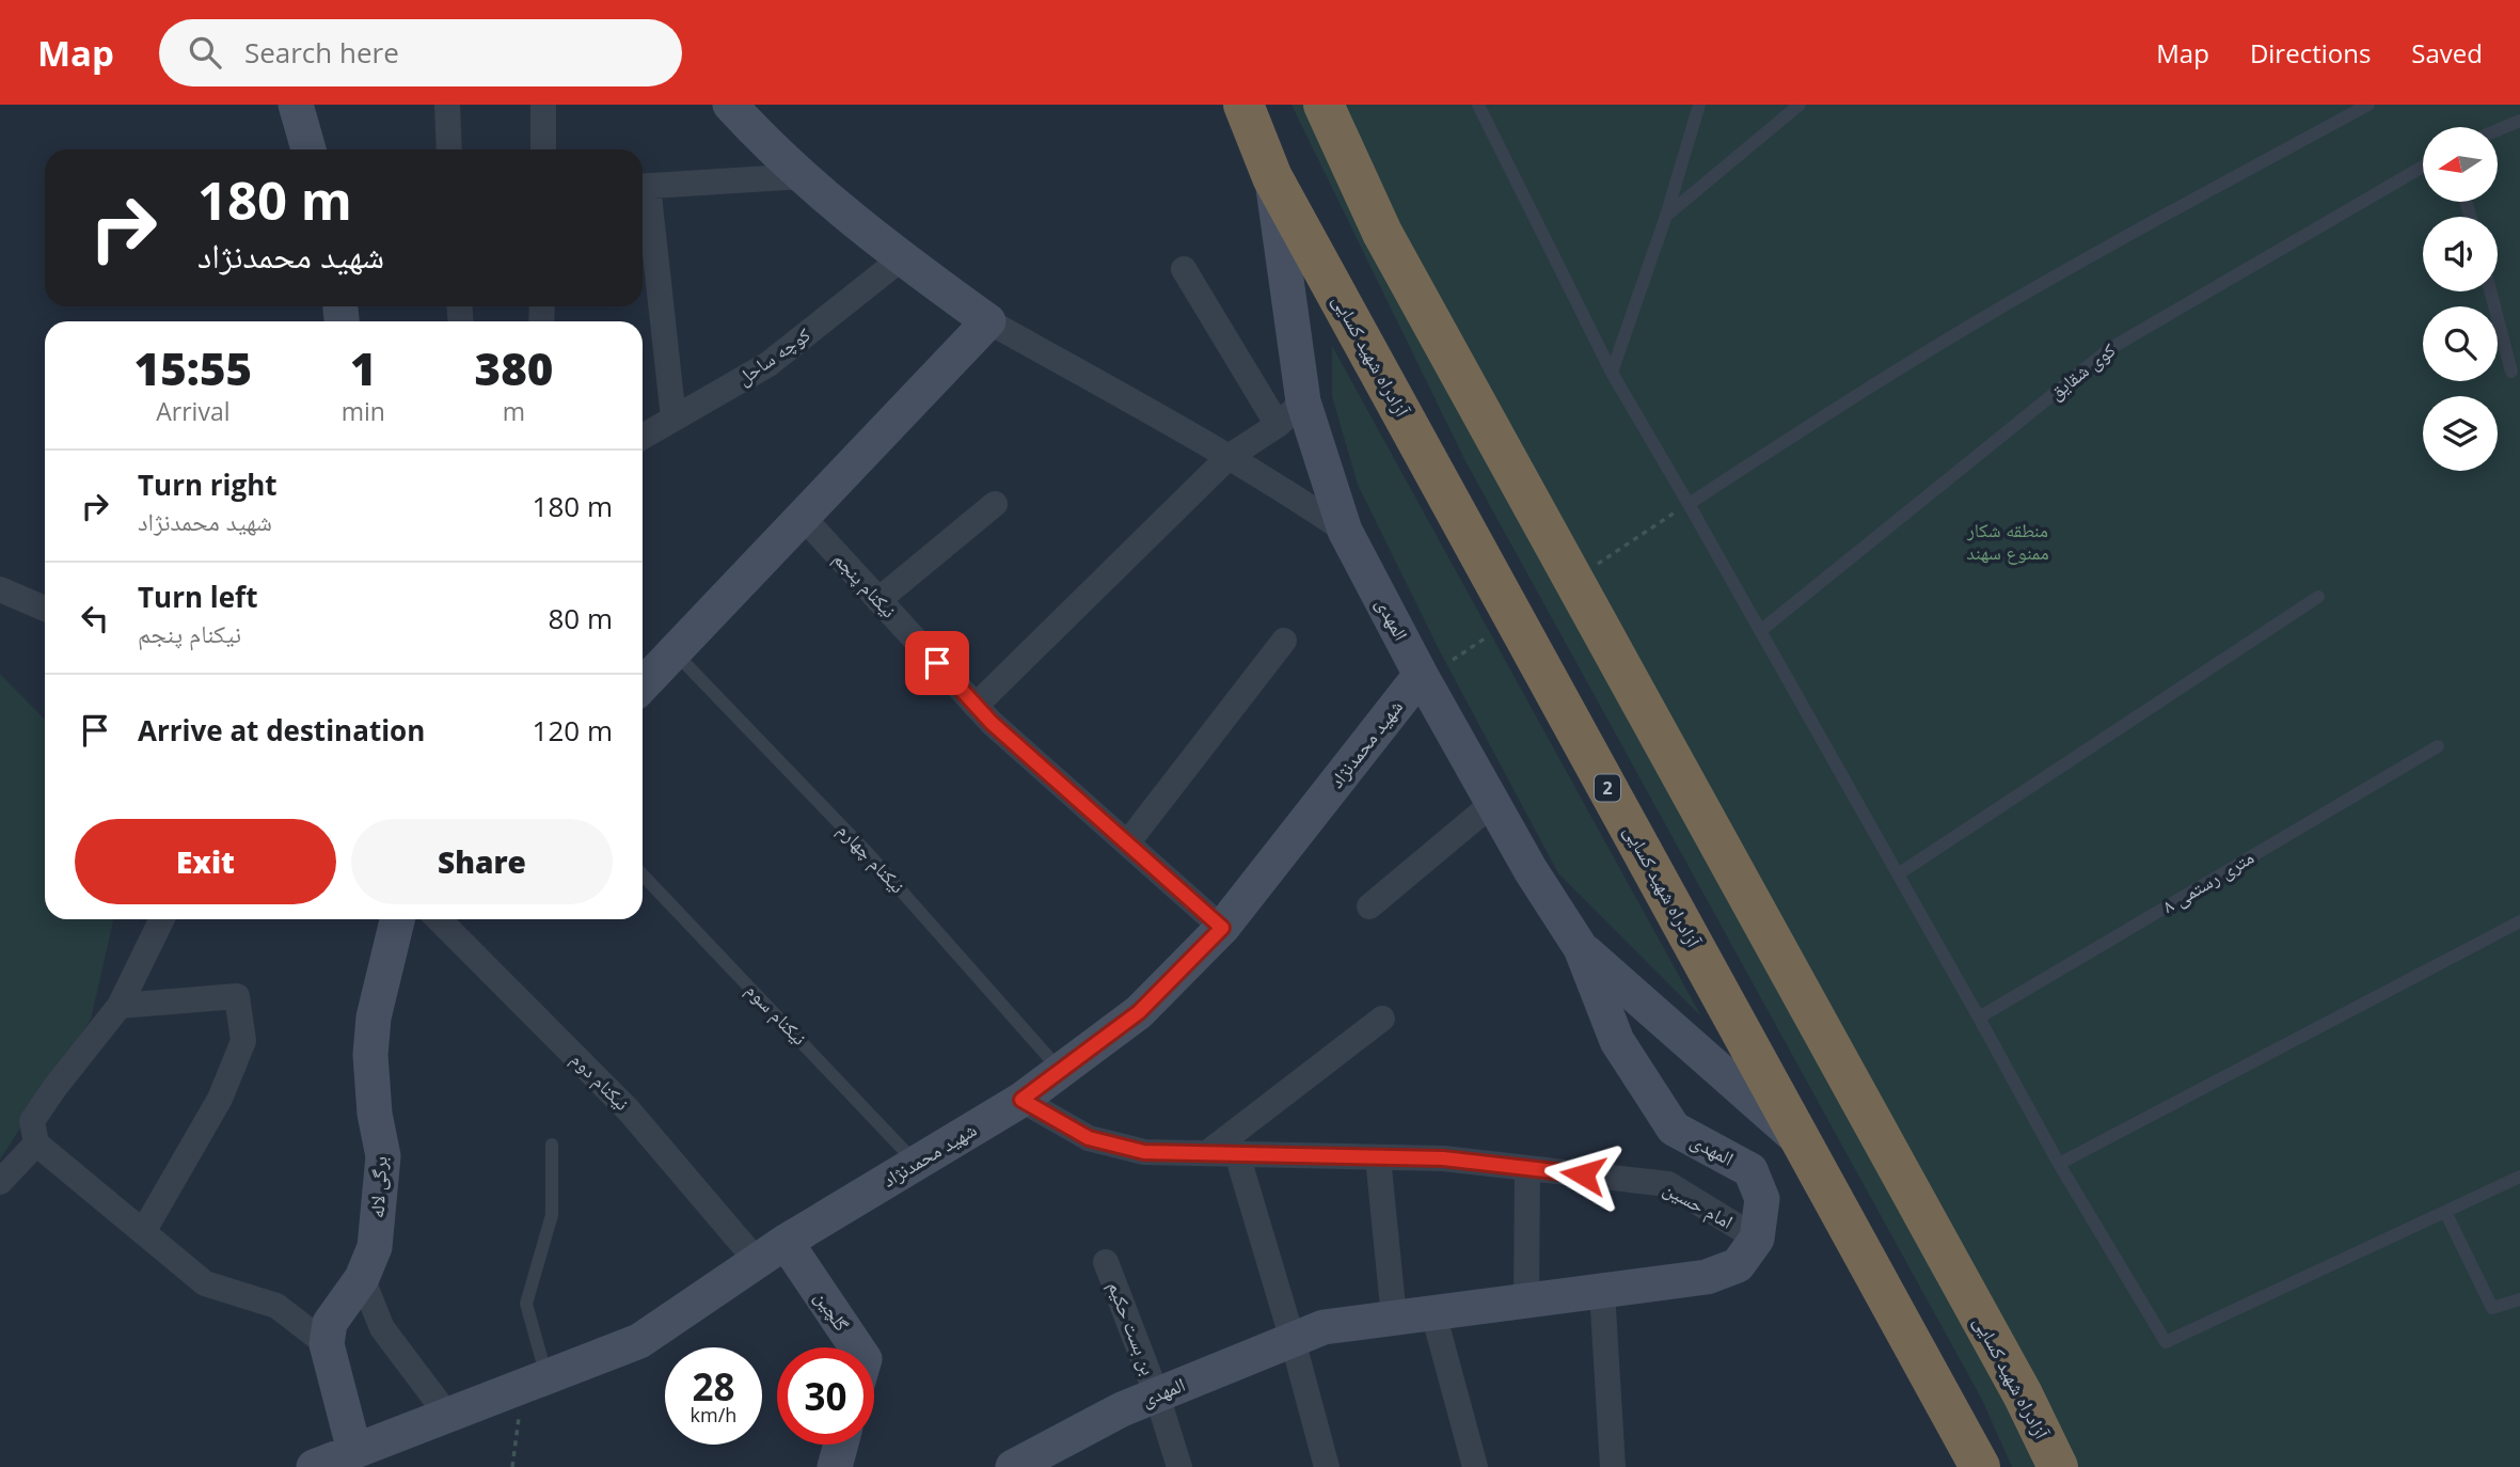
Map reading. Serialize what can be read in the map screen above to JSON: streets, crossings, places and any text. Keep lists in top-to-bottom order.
{
  "streets": {
    "highway": ["آزادراه شهید کسایی", "2"],
    "street": [
      "کوچه ساحل",
      "نیکنام پنجم",
      "المهدی",
      "شهید محمدنژاد",
      "نیکنام دوم",
      "برگی لاله",
      "امام حسین",
      "گلچین",
      "بن بست حکیم"
    ],
    "lane": [
      "کوی شقایق",
      "نیکنام چهارم",
      "۸ متری رستمی",
      "نیکنام سوم"
    ]
  },
  "crossings": [
    ["آزادراه شهید کسایی", "المهدی"],
    ["نیکنام پنجم", "شهید محمدنژاد"],
    ["المهدی", "شهید محمدنژاد"],
    ["المهدی", "امام حسین"],
    ["المهدی", "بن بست حکیم"],
    ["شهید محمدنژاد", "نیکنام چهارم"],
    ["شهید محمدنژاد", "نیکنام سوم"],
    ["شهید محمدنژاد", "نیکنام دوم"],
    ["شهید محمدنژاد", "امام حسین"],
    ["شهید محمدنژاد", "گلچین"],
    ["نیکنام دوم", "گلچین"]
  ],
  "parks": ["منطقه شکار ممنوع سهند"],
  "north": "left",
  "page": {
    "header": "Map",
    "search": "Search here",
    "nav": ["Map", "Directions", "Saved"],
    "turn": ["180 m", "شهید محمدنژاد"],
    "eta": [
      "15:55",
      "Arrival",
      "1",
      "min",
      "380",
      "m"
    ],
    "list": [
      {
        "name": "Turn right",
        "note": "شهید محمدنژاد",
        "value": "180 m"
      },
      {
        "name": "Turn left",
        "note": "نیکنام پنجم",
        "value": "80 m"
      },
      {
        "name": "Arrive at destination",
        "value": "120 m"
      }
    ],
    "buttons": ["Exit", "Share"],
    "speed": "28 km/h",
    "limit": "30"
  }
}
